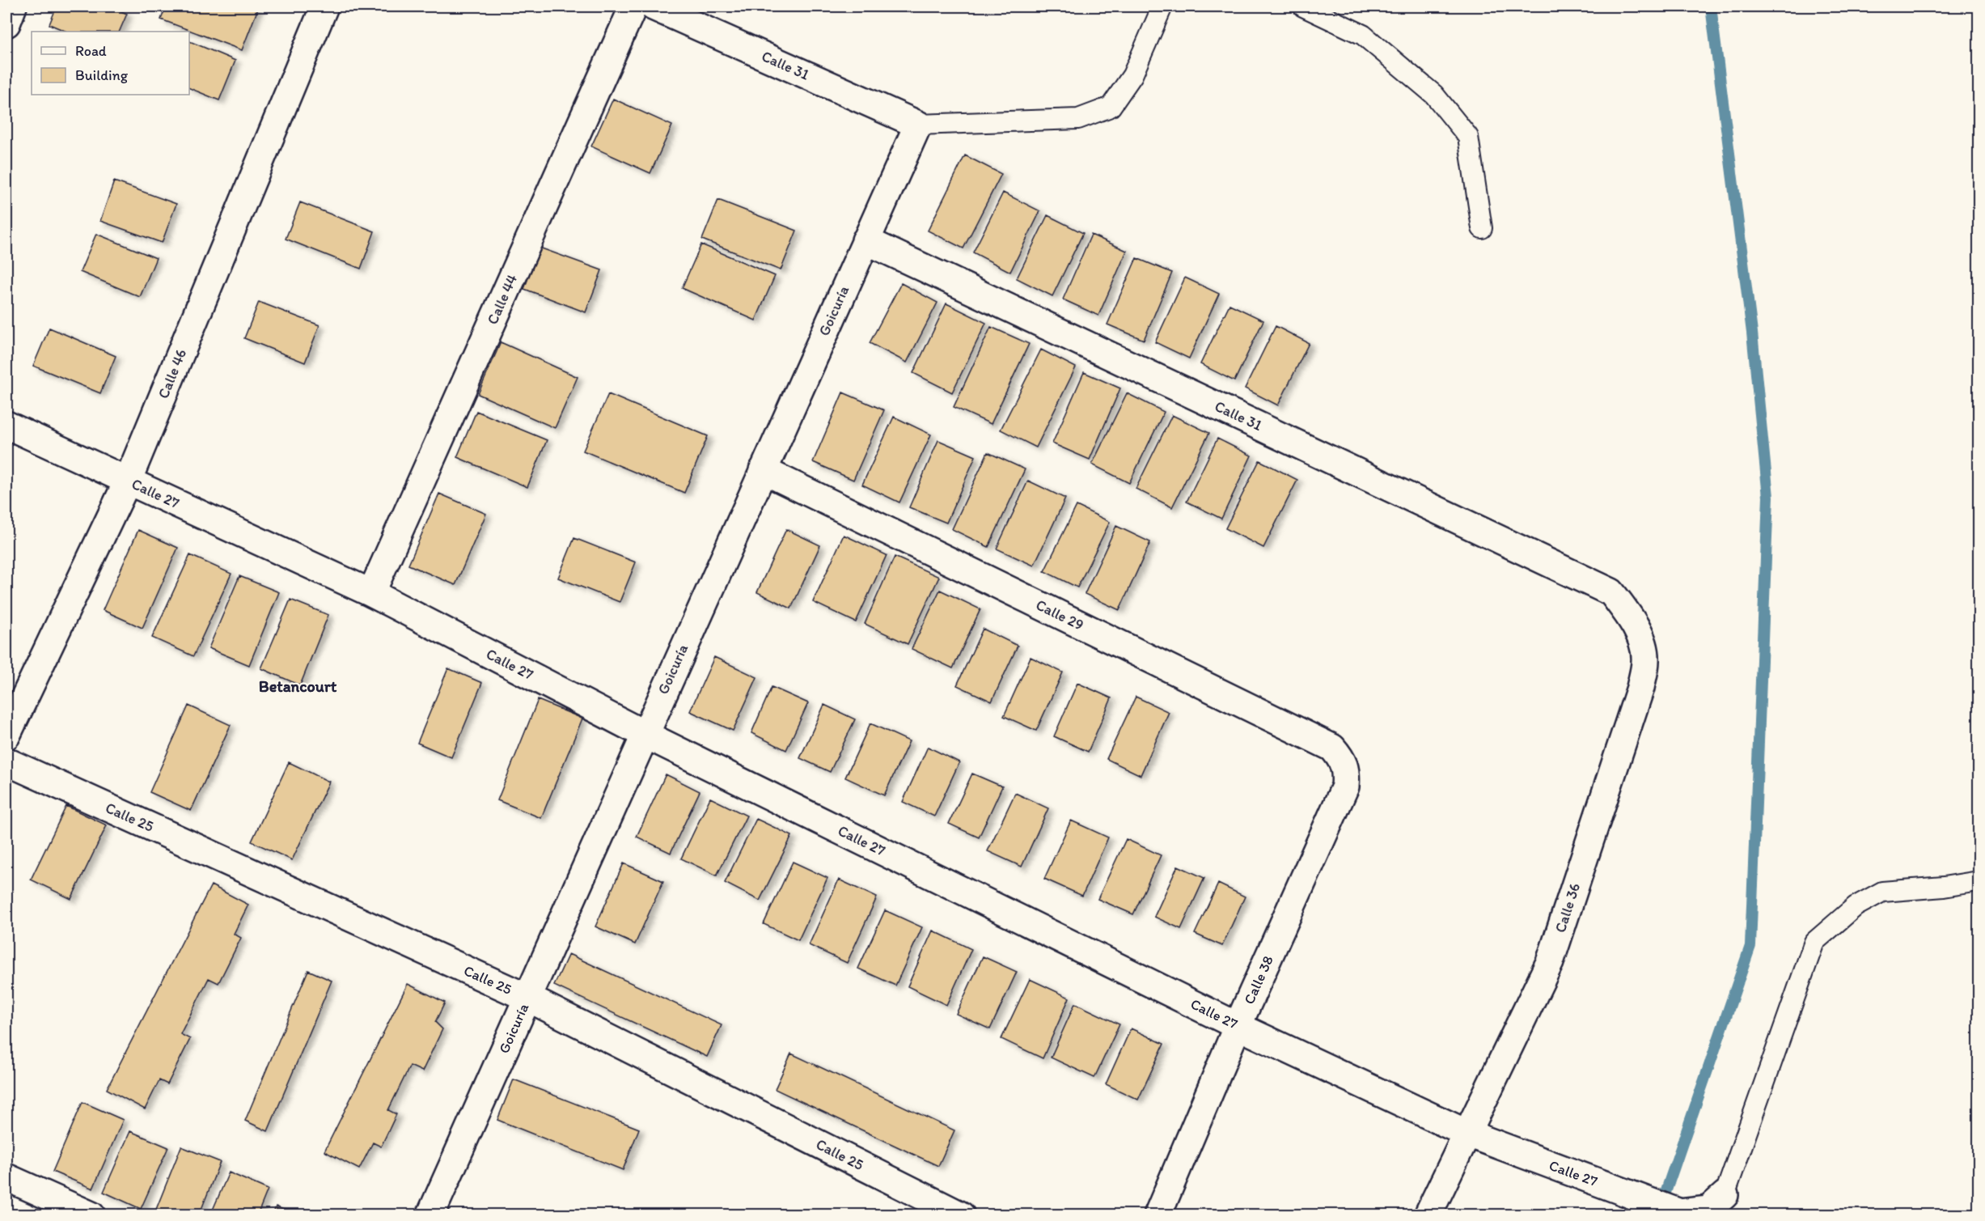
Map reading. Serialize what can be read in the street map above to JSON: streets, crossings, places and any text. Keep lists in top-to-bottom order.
{
  "streets": {
    "street": [
      "Calle 31",
      "Calle 44",
      "Goicuría",
      "Calle 46",
      "Calle 27",
      "Calle 29",
      "Calle 25",
      "Calle 36",
      "Calle 38"
    ]
  },
  "crossings": [
    ["Calle 31", "Goicuría"],
    ["Calle 31", "Calle 36"],
    ["Calle 44", "Calle 27"],
    ["Goicuría", "Calle 27"],
    ["Goicuría", "Calle 29"],
    ["Goicuría", "Calle 25"],
    ["Calle 46", "Calle 27"],
    ["Calle 27", "Calle 36"],
    ["Calle 27", "Calle 38"],
    ["Calle 29", "Calle 38"]
  ],
  "districts": ["Betancourt"],
  "legend": ["Road", "Building"]
}
